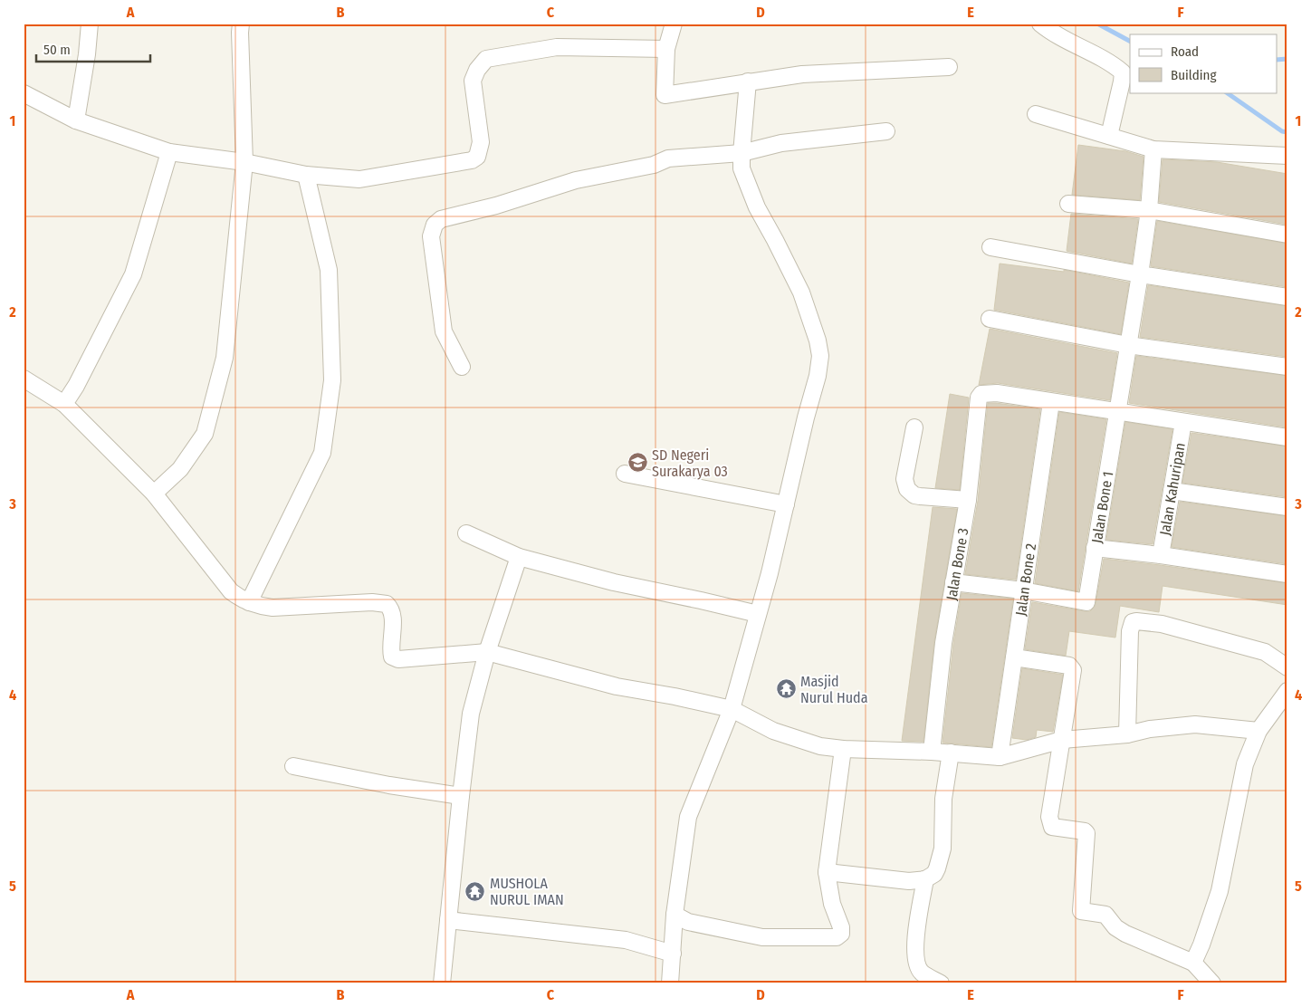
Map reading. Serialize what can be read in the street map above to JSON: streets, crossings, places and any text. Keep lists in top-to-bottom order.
{
  "streets": {
    "street": [
      "Jalan Kahuripan",
      "Jalan Bone 1",
      "Jalan Bone 3",
      "Jalan Bone 2"
    ]
  },
  "crossings": [
    ["Jalan Bone 1", "Jalan Bone 2"],
    ["Jalan Bone 3", "Jalan Bone 2"]
  ],
  "places": {
    "school or university": ["SD Negeri Surakarya 03"],
    "temple": ["Masjid Nurul Huda", "MUSHOLA NURUL IMAN"]
  },
  "legend": ["Road", "Building"],
  "scale_bar": "50 m",
  "grid": {
    "columns": [
      "A",
      "B",
      "C",
      "D",
      "E",
      "F"
    ],
    "rows": [
      "1",
      "2",
      "3",
      "4",
      "5"
    ]
  }
}
